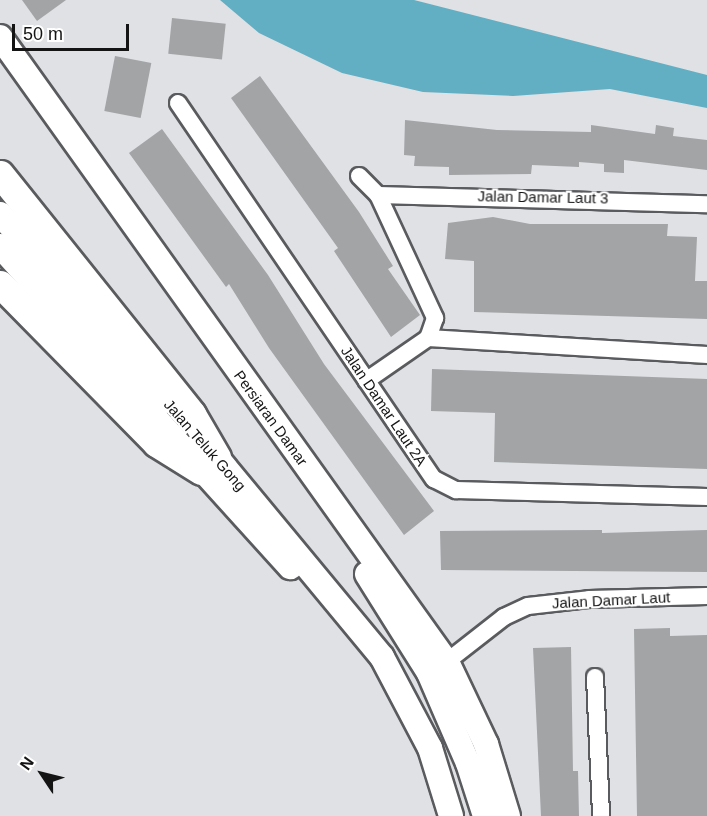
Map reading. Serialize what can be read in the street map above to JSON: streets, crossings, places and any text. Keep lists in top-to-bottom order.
{
  "streets": {
    "street": [
      "Jalan Damar Laut 3",
      "Jalan Damar Laut 2A",
      "Persiaran Damar",
      "Jalan Teluk Gong",
      "Jalan Damar Laut"
    ]
  },
  "crossings": [
    ["Persiaran Damar", "Jalan Damar Laut"]
  ],
  "scale_bar": "50 m",
  "north": "top left"
}
